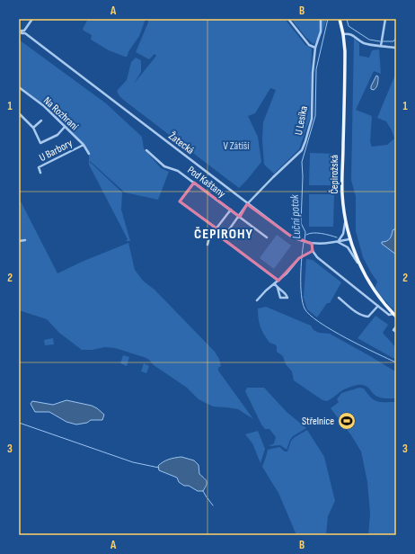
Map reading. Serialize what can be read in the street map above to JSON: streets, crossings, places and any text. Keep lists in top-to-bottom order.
{
  "streets": {
    "main road": ["Čepirožská"],
    "street": [
      "Na Rozhraní",
      "U Lesíka",
      "Žatecká",
      "U Barbory",
      "Pod Kaštany"
    ]
  },
  "crossings": [
    ["Na Rozhraní", "U Barbory"],
    ["U Lesíka", "Žatecká"],
    ["U Lesíka", "Pod Kaštany"],
    ["Žatecká", "Čepirožská"]
  ],
  "districts": ["ČEPIROHY"],
  "water": ["Luční potok"],
  "parks": ["V Zátiší"],
  "places": {
    "sports": ["Střelnice"]
  },
  "grid": {
    "columns": ["A", "B"],
    "rows": ["1", "2", "3"]
  }
}
